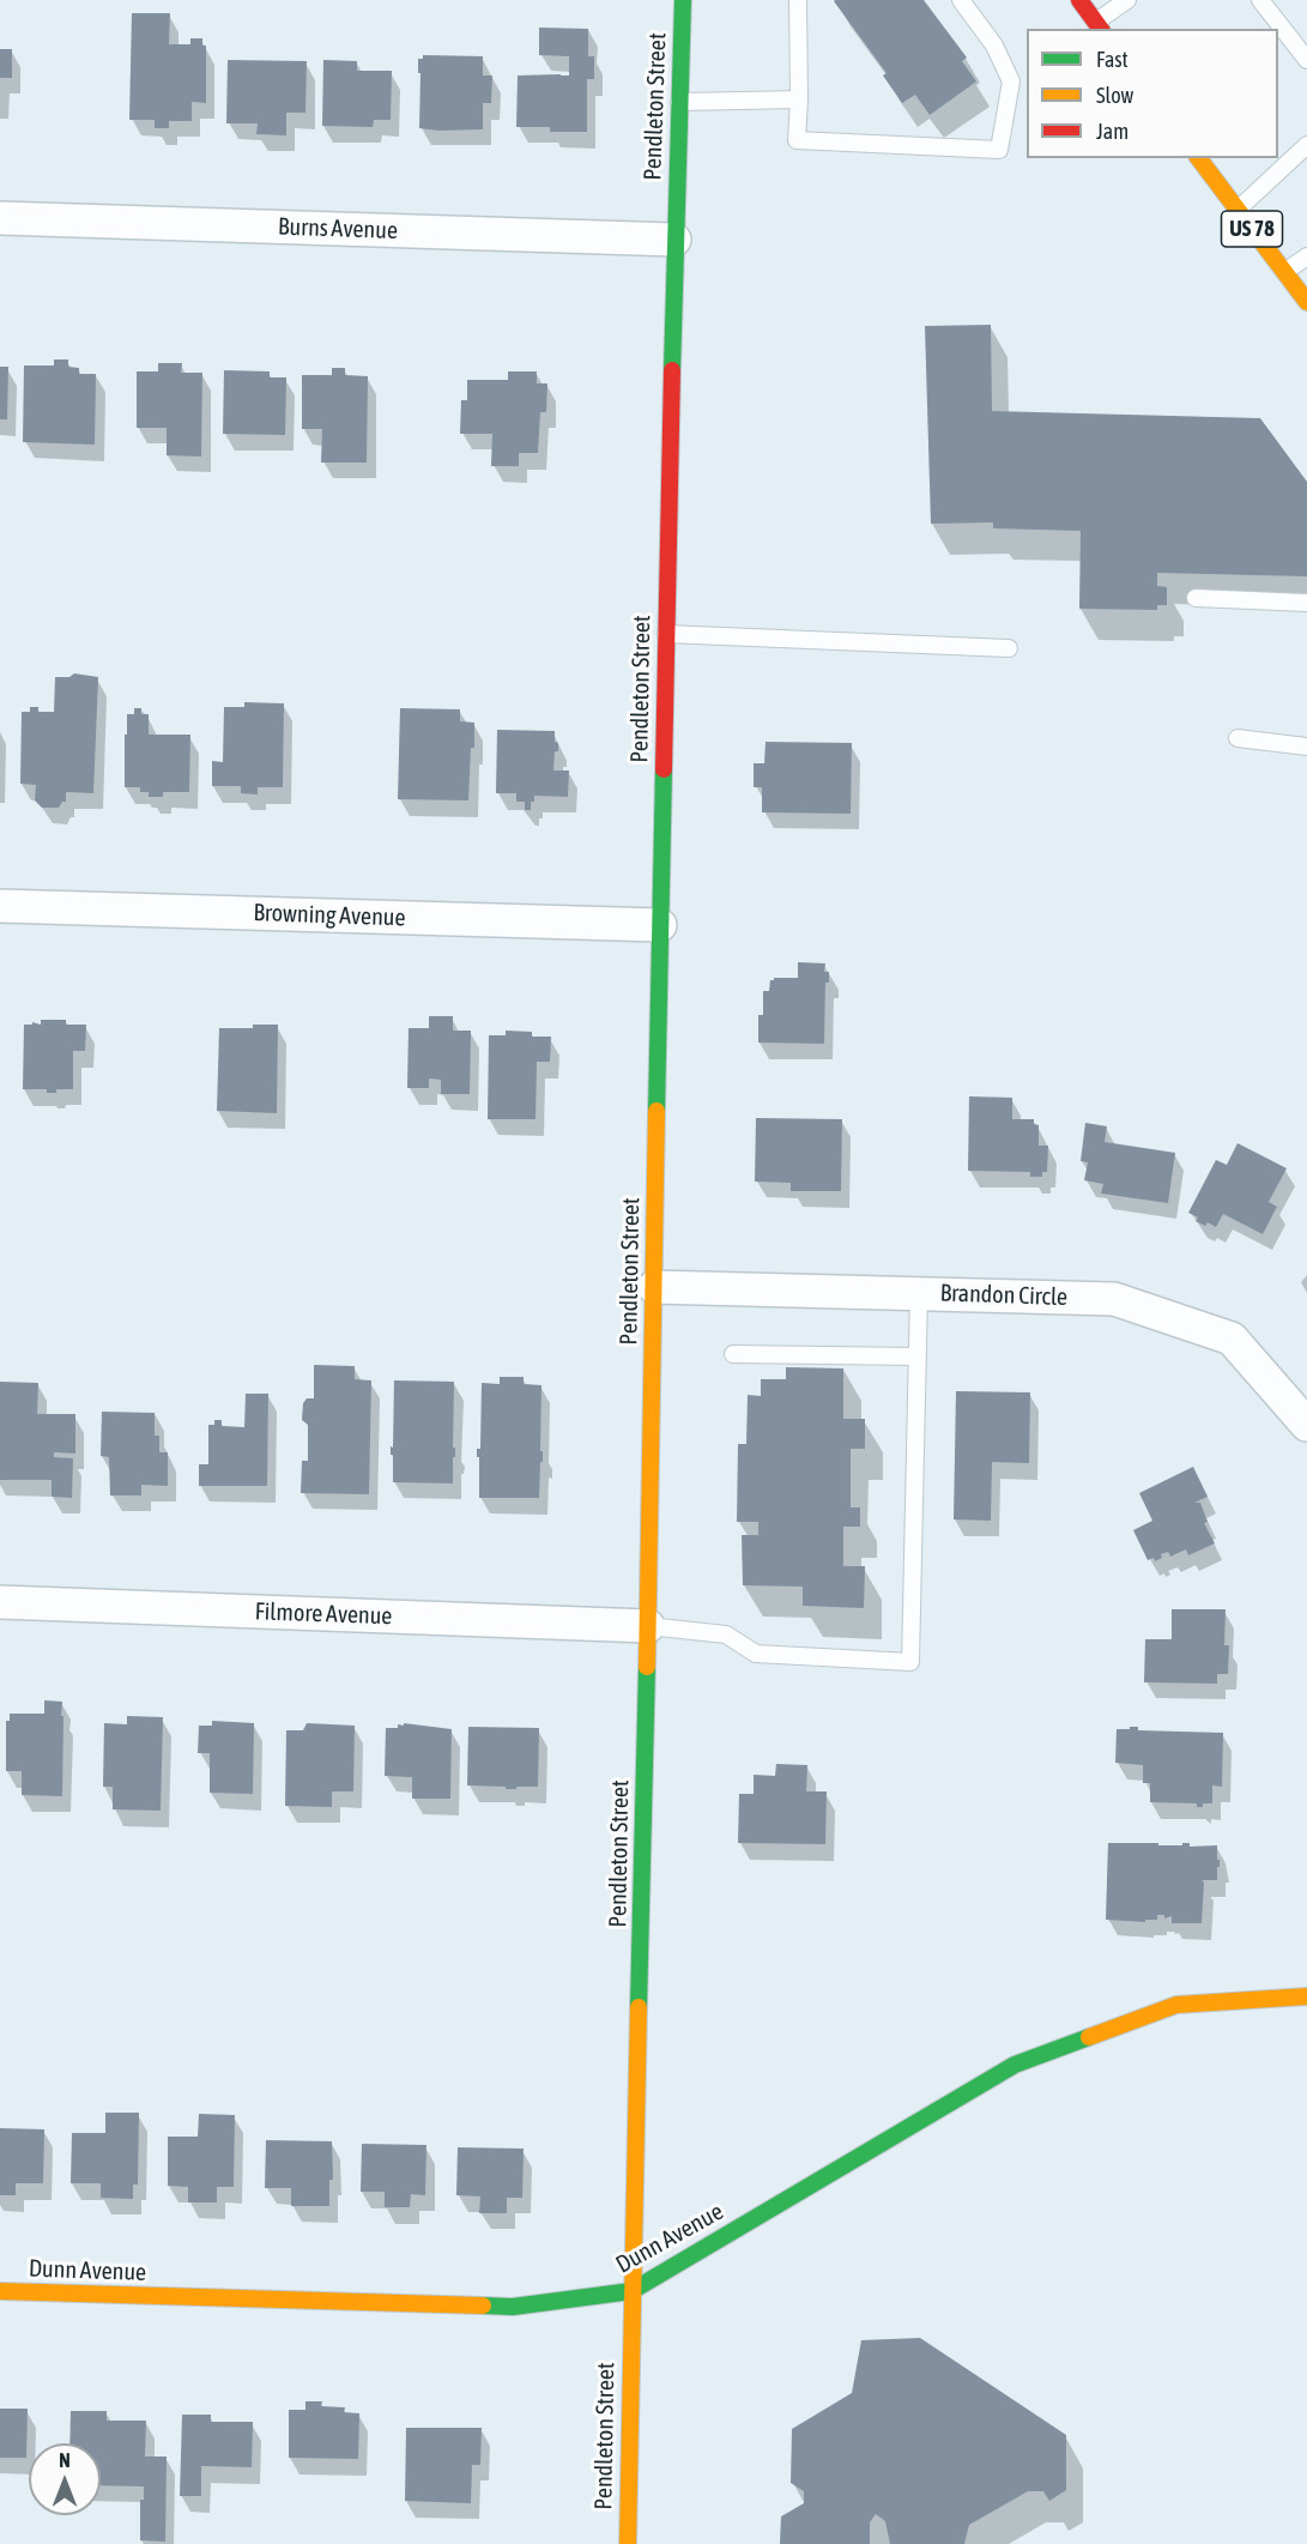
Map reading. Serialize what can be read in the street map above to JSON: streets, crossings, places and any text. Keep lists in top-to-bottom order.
{
  "streets": {
    "main road": ["Pendleton Street", "US 78", "Dunn Avenue"],
    "street": [
      "Burns Avenue",
      "Browning Avenue",
      "Brandon Circle",
      "Filmore Avenue"
    ]
  },
  "crossings": [
    ["Pendleton Street", "Burns Avenue"],
    ["Pendleton Street", "Browning Avenue"],
    ["Pendleton Street", "Brandon Circle"],
    ["Pendleton Street", "Filmore Avenue"],
    ["Pendleton Street", "Dunn Avenue"]
  ],
  "legend": ["Fast", "Slow", "Jam"],
  "north": "top"
}
